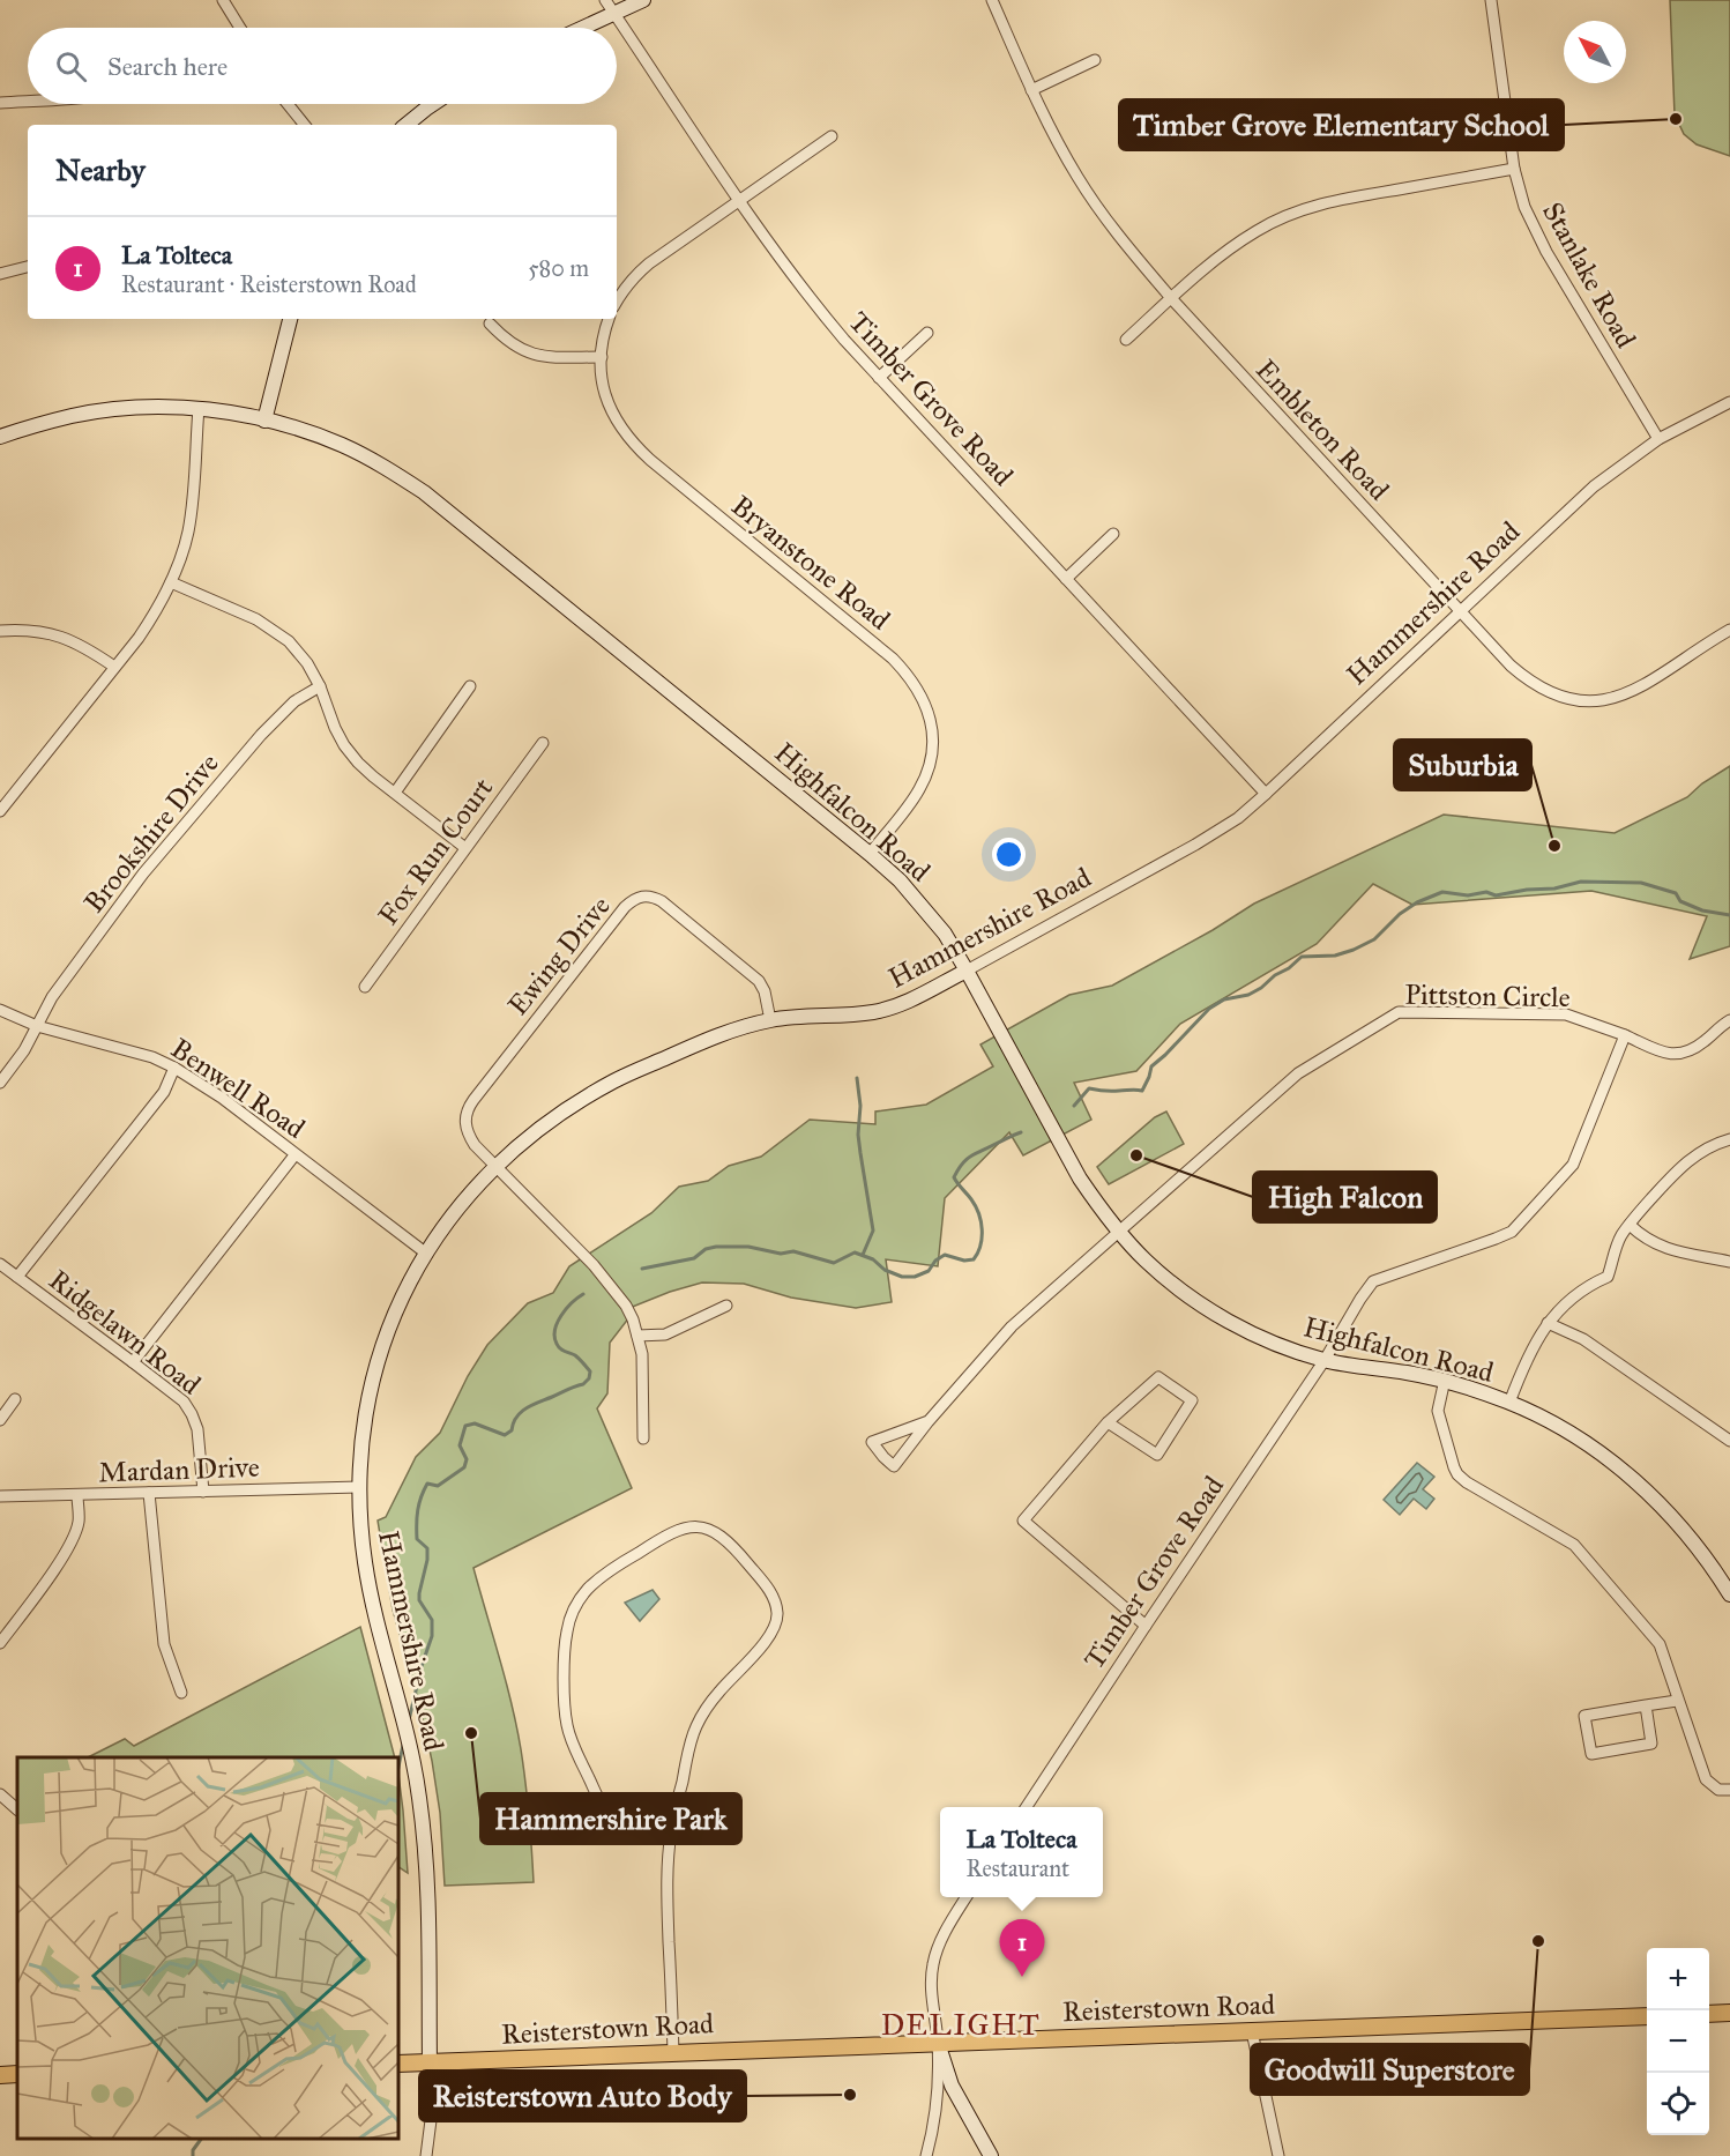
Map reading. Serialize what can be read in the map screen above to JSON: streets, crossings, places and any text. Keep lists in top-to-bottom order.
{
  "streets": {
    "main road": ["Reisterstown Road"],
    "street": [
      "Stanlake Road",
      "Timber Grove Road",
      "Embleton Road",
      "Bryanstone Road",
      "Hammershire Road",
      "Highfalcon Road",
      "Brookshire Drive",
      "Fox Run Court",
      "Ewing Drive",
      "Pittston Circle",
      "Benwell Road",
      "Ridgelawn Road",
      "Mardan Drive"
    ]
  },
  "crossings": [
    ["Stanlake Road", "Hammershire Road"],
    ["Timber Grove Road", "Hammershire Road"],
    ["Timber Grove Road", "Highfalcon Road"],
    ["Embleton Road", "Hammershire Road"],
    ["Bryanstone Road", "Highfalcon Road"],
    ["Hammershire Road", "Highfalcon Road"],
    ["Hammershire Road", "Ewing Drive"],
    ["Hammershire Road", "Benwell Road"],
    ["Hammershire Road", "Mardan Drive"],
    ["Hammershire Road", "Reisterstown Road"],
    ["Highfalcon Road", "Pittston Circle"],
    ["Brookshire Drive", "Benwell Road"],
    ["Ridgelawn Road", "Mardan Drive"]
  ],
  "districts": ["DELIGHT"],
  "places": [
    "Timber Grove Elementary School",
    "Suburbia",
    "High Falcon",
    "Hammershire Park",
    "Goodwill Superstore",
    "Reisterstown Auto Body"
  ],
  "north": "top left",
  "page": {
    "search": "Search here",
    "heading": "Nearby",
    "list": [
      {
        "mark": "1",
        "name": "La Tolteca",
        "note": "Restaurant · Reisterstown Road",
        "value": "580 m"
      }
    ],
    "popup": ["La Tolteca", "Restaurant"],
    "pins": "1",
    "map_buttons": ["+", "−"]
  }
}
